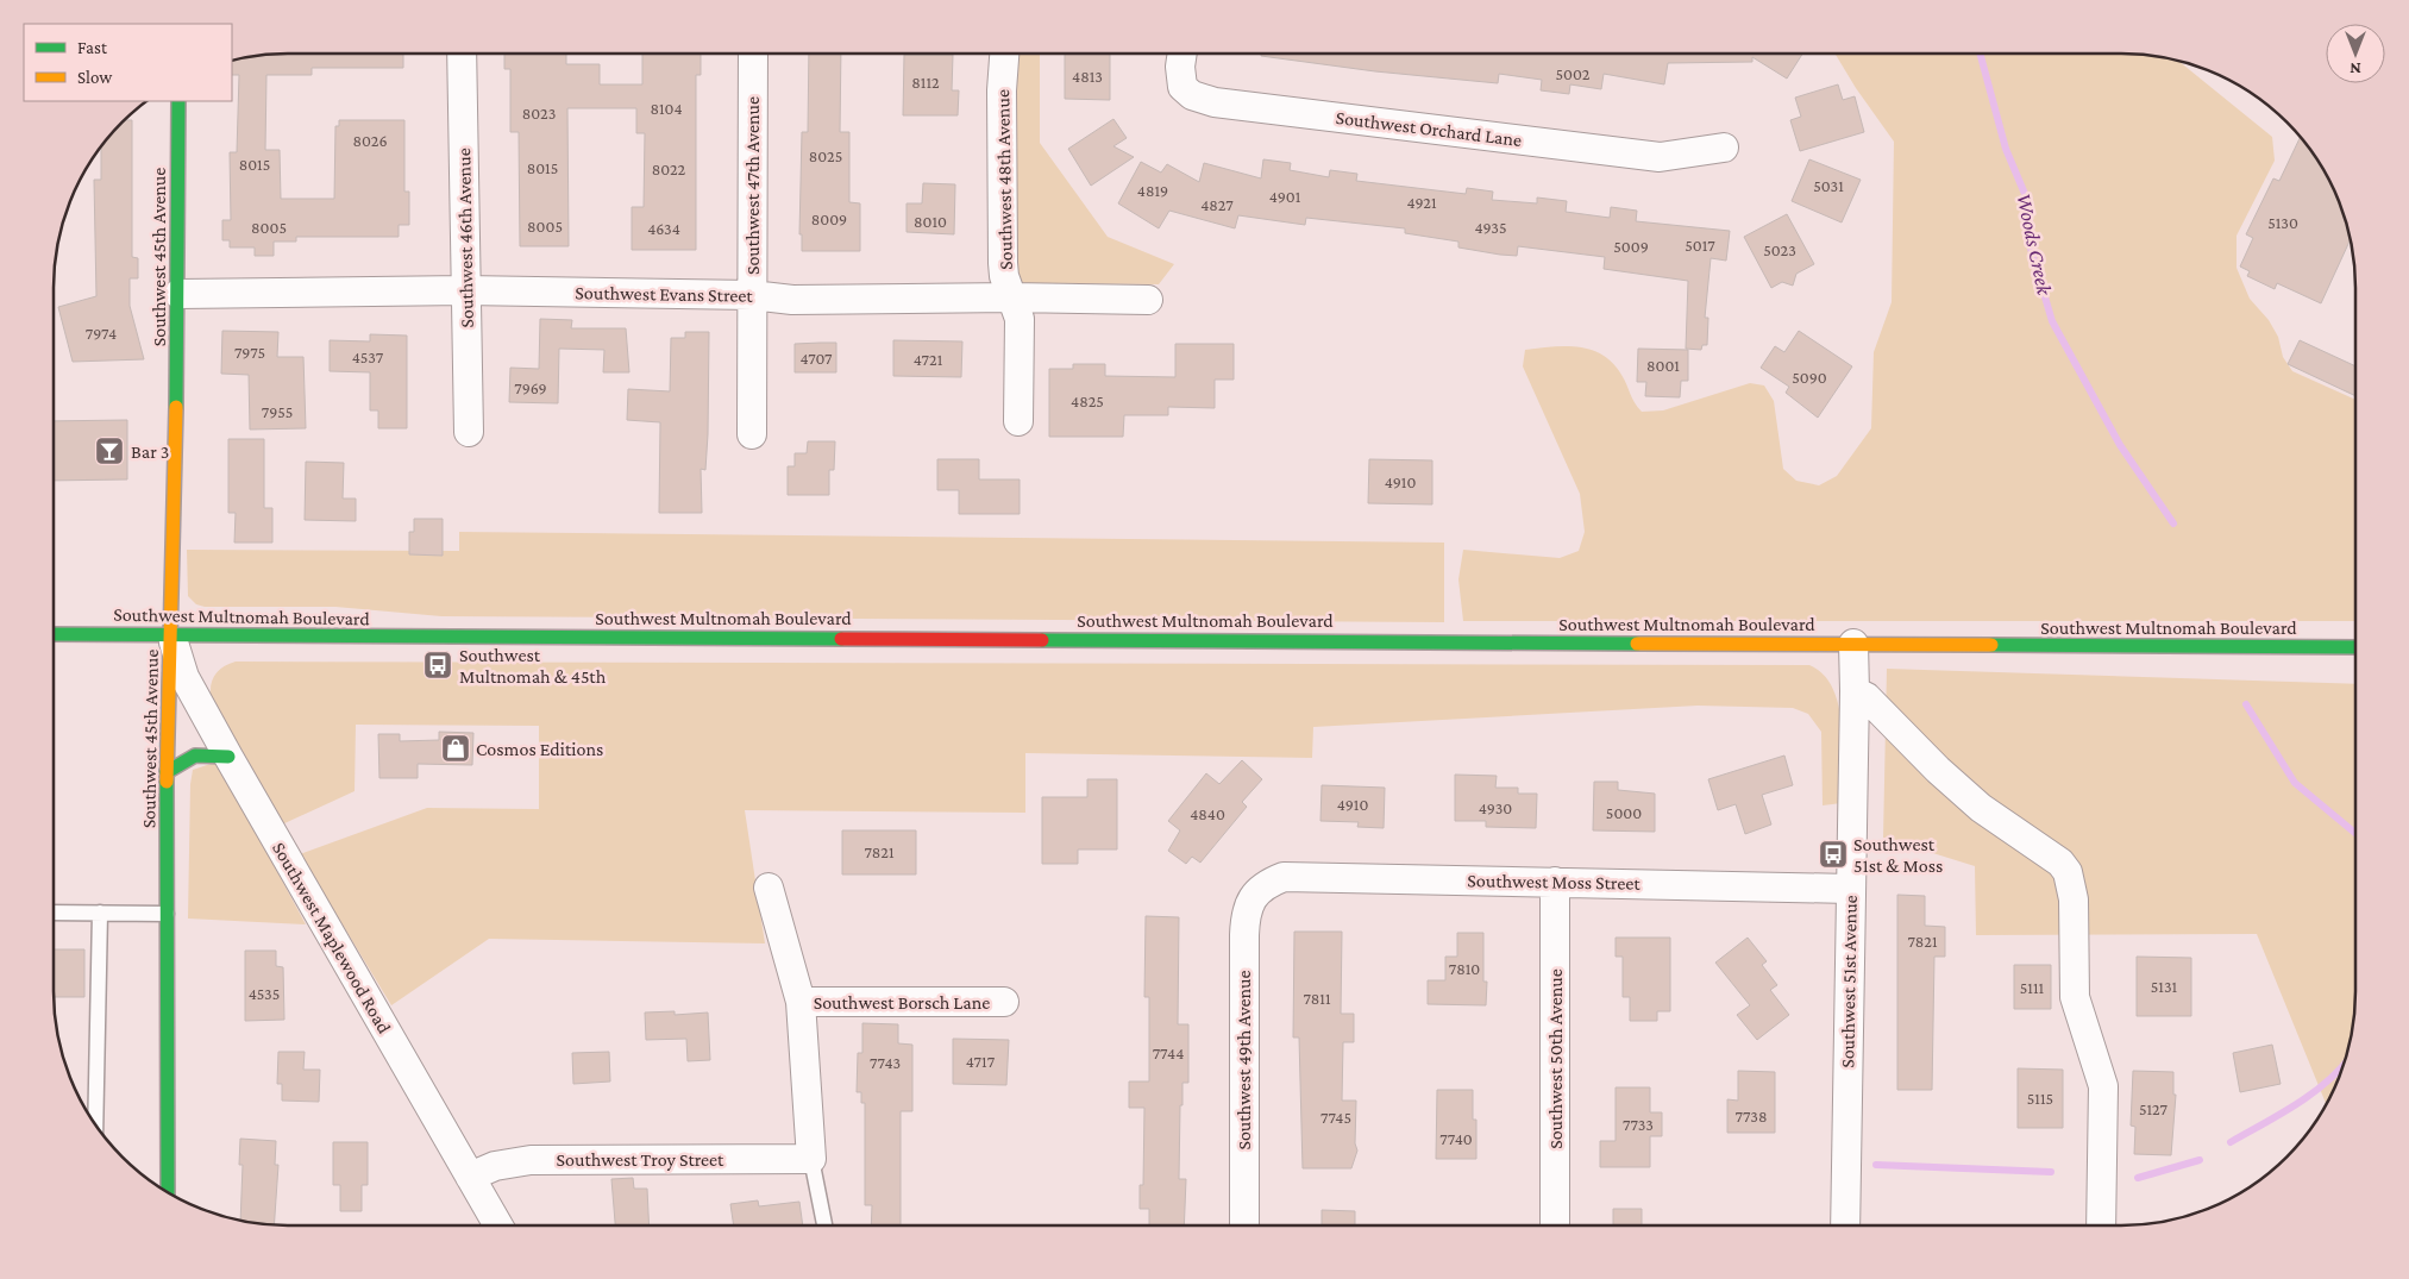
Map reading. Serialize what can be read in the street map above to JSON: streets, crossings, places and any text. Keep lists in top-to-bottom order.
{
  "streets": {
    "main road": ["Southwest 45th Avenue", "Southwest Multnomah Boulevard"],
    "street": [
      "Southwest Orchard Lane",
      "Southwest 48th Avenue",
      "Southwest 47th Avenue",
      "Southwest 46th Avenue",
      "Southwest Evans Street",
      "Southwest Moss Street",
      "Southwest Maplewood Road",
      "Southwest 51st Avenue",
      "Southwest Borsch Lane",
      "Southwest 50th Avenue",
      "Southwest 49th Avenue",
      "Southwest Troy Street"
    ]
  },
  "crossings": [
    ["Southwest 48th Avenue", "Southwest Evans Street"],
    ["Southwest 47th Avenue", "Southwest Evans Street"],
    ["Southwest 46th Avenue", "Southwest Evans Street"],
    ["Southwest 45th Avenue", "Southwest Evans Street"],
    ["Southwest 45th Avenue", "Southwest Multnomah Boulevard"],
    ["Southwest 45th Avenue", "Southwest Maplewood Road"],
    ["Southwest Multnomah Boulevard", "Southwest Maplewood Road"],
    ["Southwest Multnomah Boulevard", "Southwest 51st Avenue"],
    ["Southwest Moss Street", "Southwest 51st Avenue"],
    ["Southwest Moss Street", "Southwest 50th Avenue"],
    ["Southwest Moss Street", "Southwest 49th Avenue"],
    ["Southwest Maplewood Road", "Southwest Troy Street"]
  ],
  "water": ["Woods Creek"],
  "places": {
    "bar": ["Bar 3"],
    "bus stop": ["Southwest Multnomah & 45th", "Southwest 51st & Moss"],
    "shop": ["Cosmos Editions"]
  },
  "house_numbers": [
    "5002",
    "4813",
    "8112",
    "8104",
    "8023",
    "8026",
    "8025",
    "8015",
    "8015",
    "8022",
    "5031",
    "4819",
    "4901",
    "4921",
    "4827",
    "8009",
    "8010",
    "5130",
    "8005",
    "8005",
    "4935",
    "4634",
    "5017",
    "5009",
    "5023",
    "7974",
    "7975",
    "4537",
    "4707",
    "4721",
    "8001",
    "5090",
    "7969",
    "4825",
    "7955",
    "4910",
    "4910",
    "4930",
    "5000",
    "4840",
    "7821",
    "7821",
    "7810",
    "5131",
    "5111",
    "4535",
    "7811",
    "7744",
    "4717",
    "7743",
    "5115",
    "5127",
    "7738",
    "7745",
    "7733",
    "7740"
  ],
  "legend": ["Fast", "Slow"],
  "north": "bottom"
}
